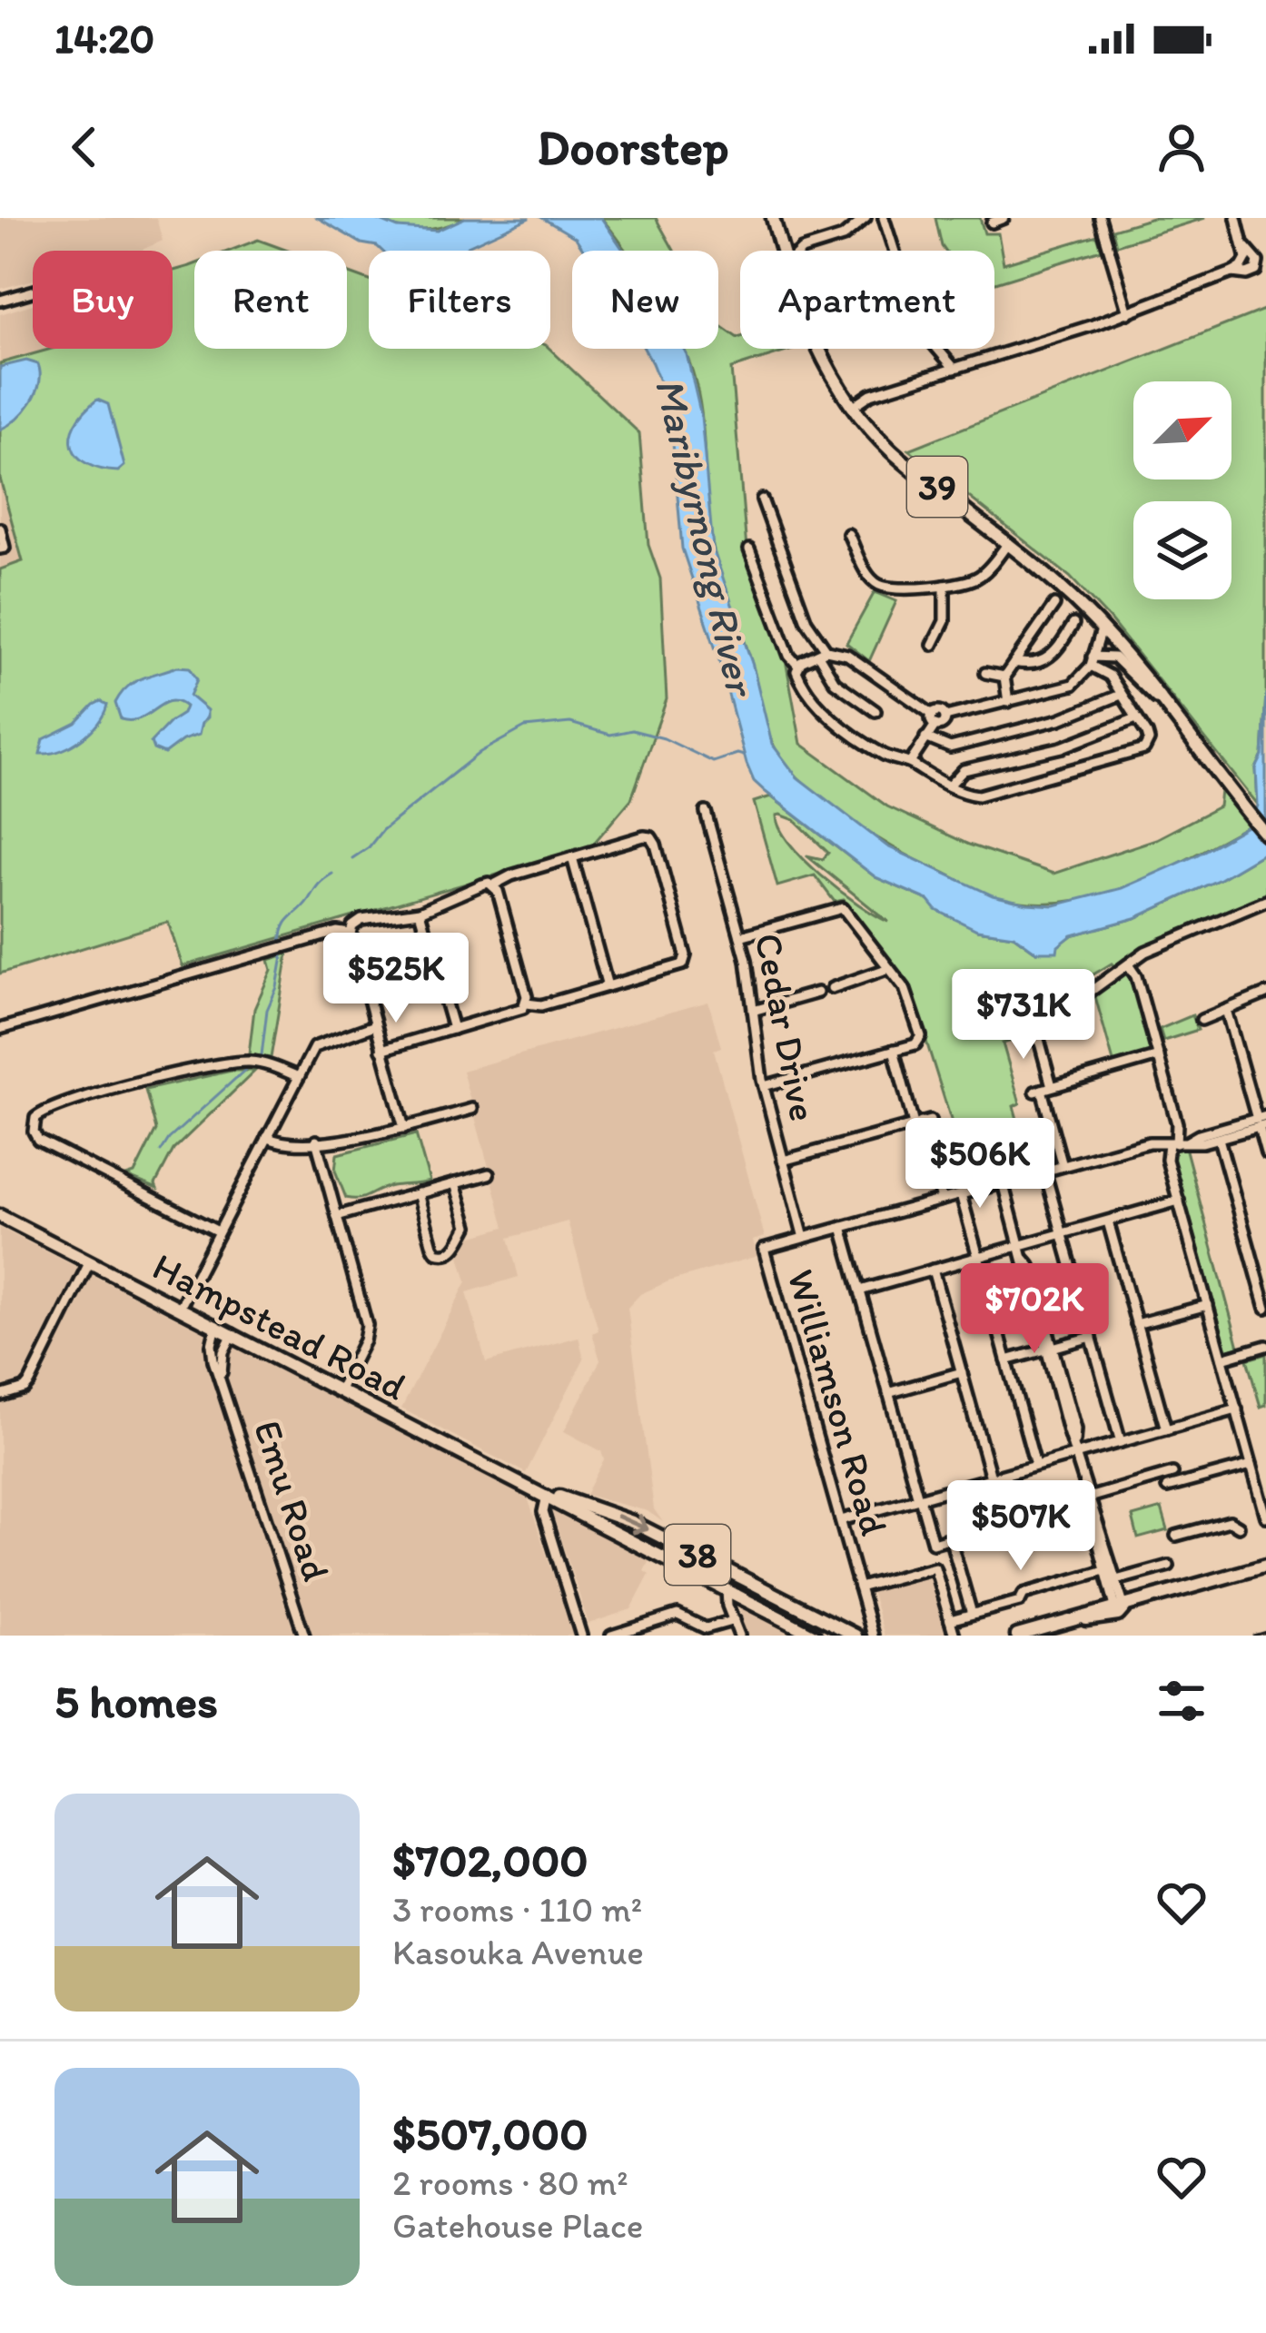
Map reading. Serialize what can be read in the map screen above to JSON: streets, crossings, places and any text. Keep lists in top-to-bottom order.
{
  "streets": {
    "main road": ["39", "Hampstead Road", "38"],
    "street": ["Cedar Drive", "Williamson Road", "Emu Road"]
  },
  "crossings": [
    ["Cedar Drive", "Williamson Road"],
    ["Hampstead Road", "Emu Road"]
  ],
  "water": ["Maribyrnong River"],
  "north": "top right",
  "page": {
    "status": "14:20",
    "header": "Doorstep",
    "chip": [
      "Buy",
      "Rent",
      "Filters",
      "New",
      "Apartment"
    ],
    "price": [
      "$525K",
      "$731K",
      "$506K",
      "$702K",
      "$507K"
    ],
    "heading": "5 homes",
    "list": [
      {
        "name": "$702,000",
        "note": "3 rooms · 110 m² · Kasouka Avenue"
      },
      {
        "name": "$507,000",
        "note": "2 rooms · 80 m² · Gatehouse Place"
      }
    ]
  }
}
